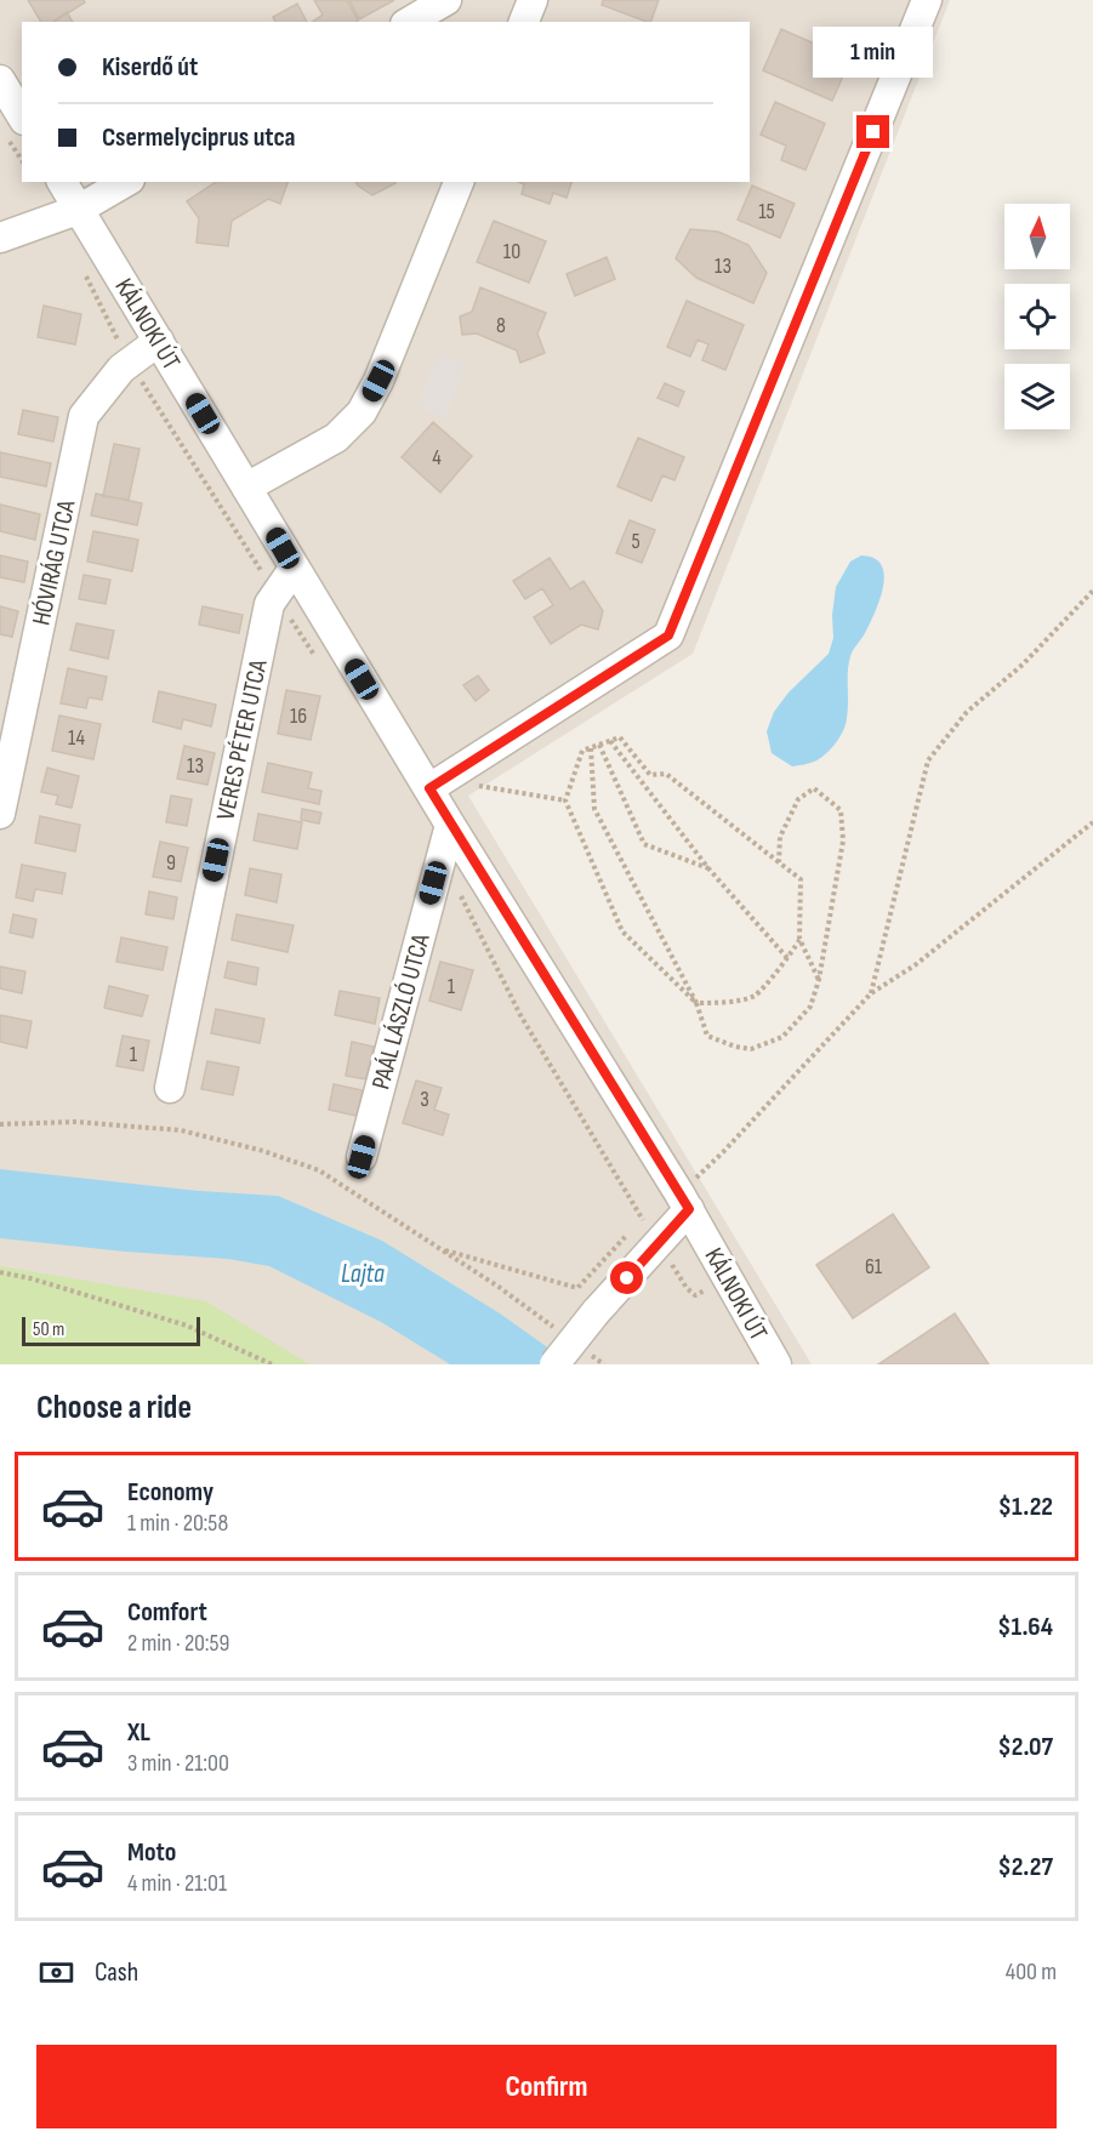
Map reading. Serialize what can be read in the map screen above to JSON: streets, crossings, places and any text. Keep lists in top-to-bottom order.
{
  "streets": {
    "street": [
      "KÁLNOKI ÚT",
      "HÓVIRÁG UTCA",
      "VERES PÉTER UTCA",
      "PAÁL LÁSZLÓ UTCA"
    ]
  },
  "crossings": [
    ["KÁLNOKI ÚT", "HÓVIRÁG UTCA"],
    ["KÁLNOKI ÚT", "VERES PÉTER UTCA"],
    ["KÁLNOKI ÚT", "PAÁL LÁSZLÓ UTCA"]
  ],
  "water": ["Lajta"],
  "house_numbers": [
    "15",
    "10",
    "13",
    "8",
    "4",
    "5",
    "16",
    "14",
    "13",
    "9",
    "1",
    "1",
    "3",
    "61"
  ],
  "scale_bar": "50 m",
  "north": "top",
  "page": {
    "banner": ["Kiserdő út", "Csermelyciprus utca"],
    "bubble": "1 min",
    "scale": "50 m",
    "heading": "Choose a ride",
    "list": [
      {
        "name": "Economy",
        "note": "1 min · 20:58",
        "value": "$1.22"
      },
      {
        "name": "Comfort",
        "note": "2 min · 20:59",
        "value": "$1.64"
      },
      {
        "name": "XL",
        "note": "3 min · 21:00",
        "value": "$2.07"
      },
      {
        "name": "Moto",
        "note": "4 min · 21:01",
        "value": "$2.27"
      }
    ],
    "pay": ["Cash", "400 m"],
    "buttons": "Confirm"
  }
}
